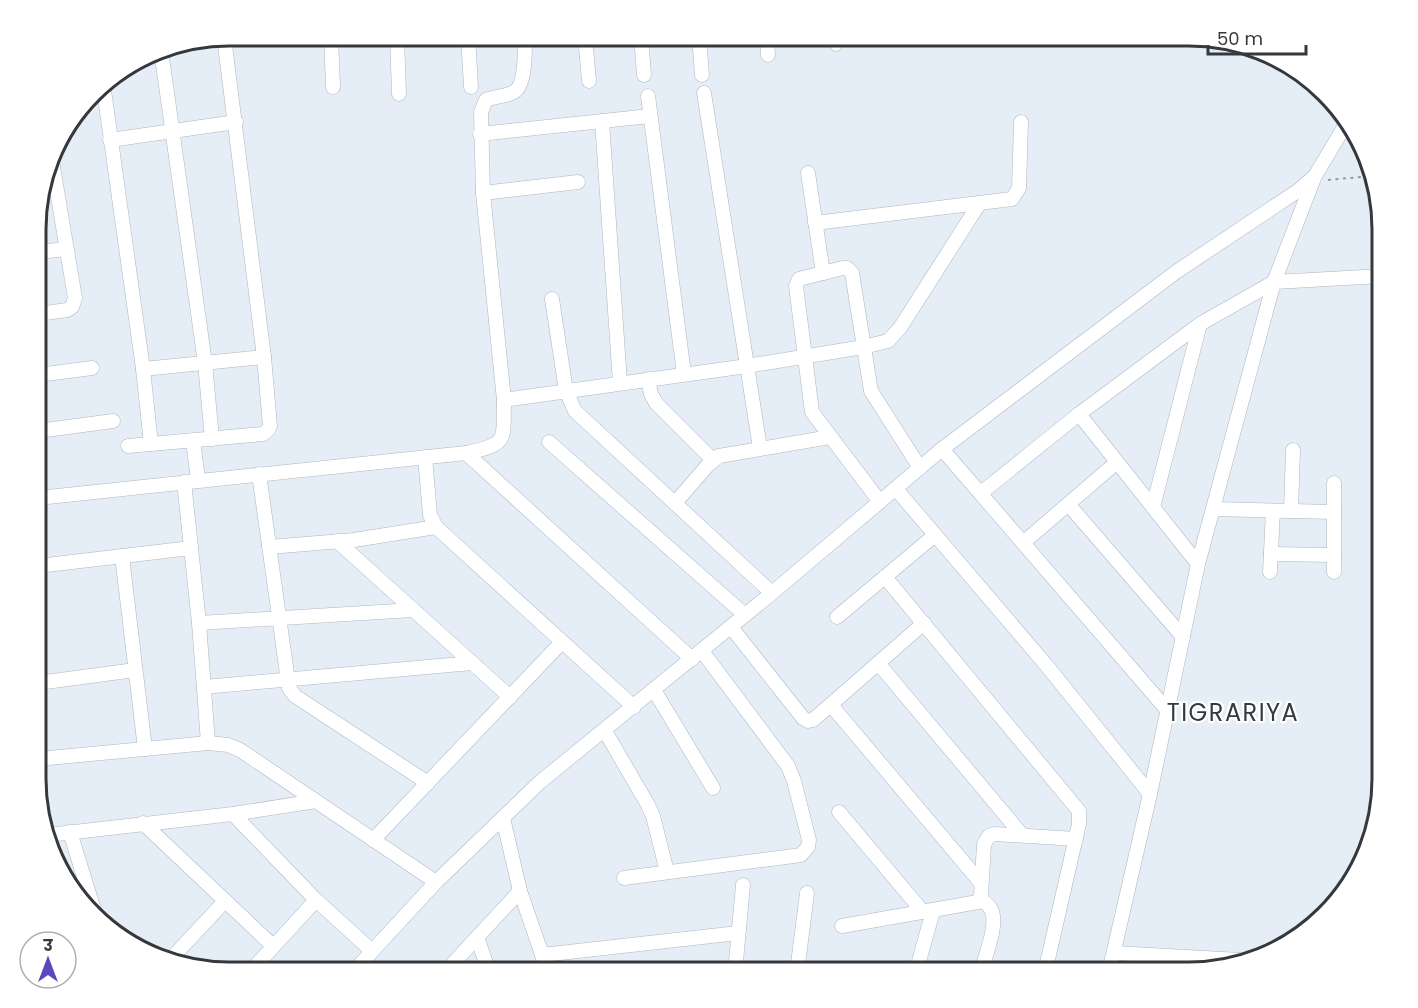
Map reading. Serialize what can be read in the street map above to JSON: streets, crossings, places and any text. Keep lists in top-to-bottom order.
{
  "districts": ["TIGRARIYA"],
  "scale_bar": "50 m",
  "north": "top"
}
